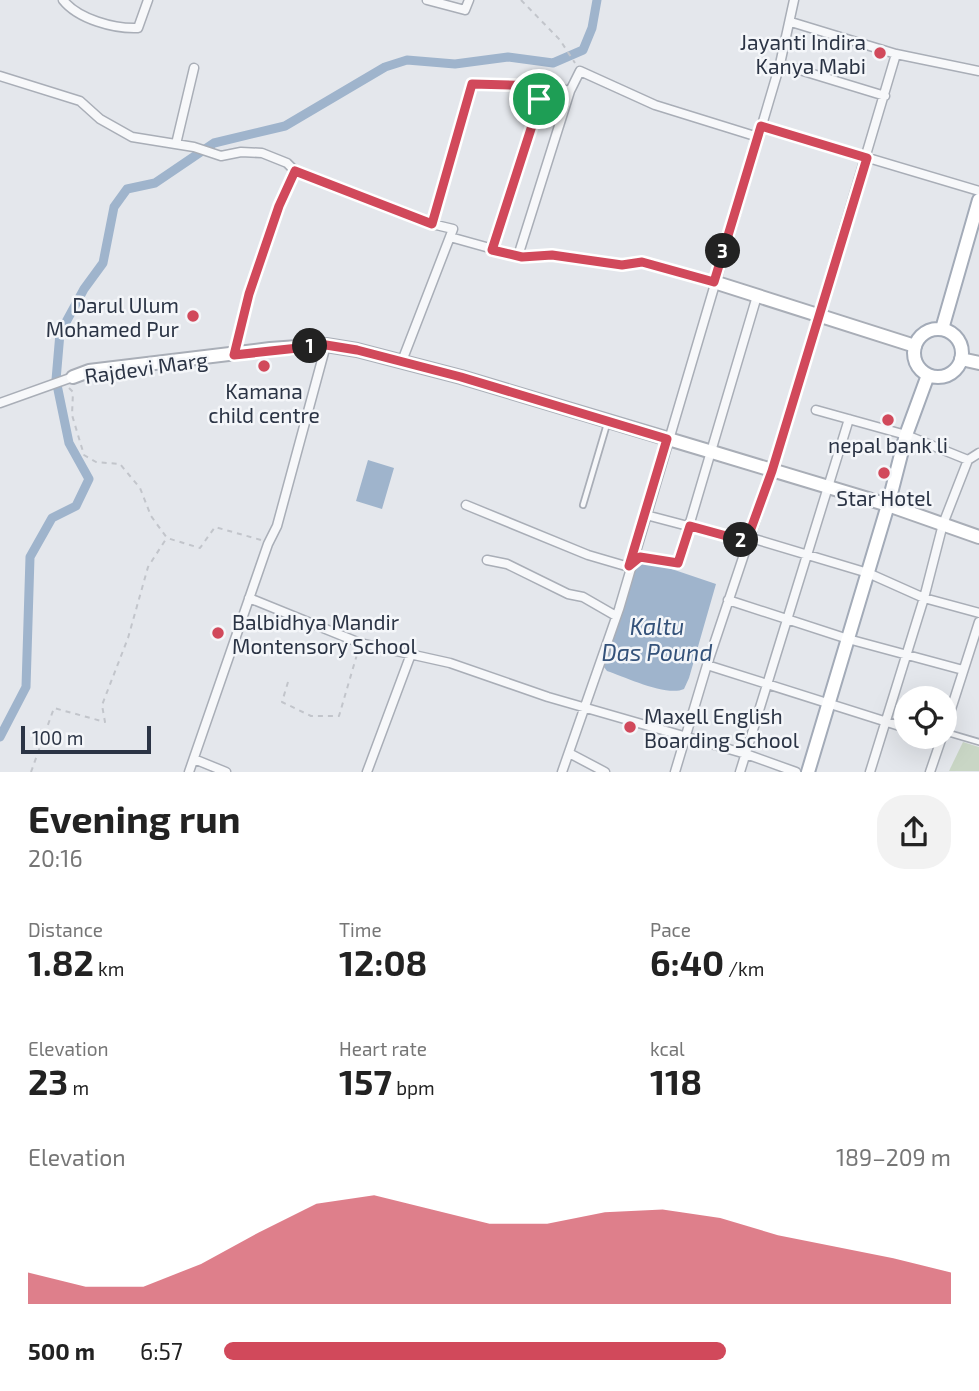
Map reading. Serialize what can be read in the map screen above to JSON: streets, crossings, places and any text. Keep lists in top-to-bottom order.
{
  "streets": {
    "main road": ["Rajdevi Marg"]
  },
  "water": ["Kaltu Das Pound"],
  "places": [
    "Jayanti Indira Kanya Mabi",
    "Darul Ulum Mohamed Pur",
    "Kamana child centre",
    "nepal bank li",
    "Star Hotel",
    "Balbidhya Mandir Montensory School",
    "Maxell English Boarding School"
  ],
  "scale_bar": "100 m",
  "page": {
    "pins": ["3", "1", "2"],
    "scale": "100 m",
    "heading": ["Evening run", "20:16"],
    "stats": [
      ["Distance", "1.82 km"],
      ["Time", "12:08"],
      ["Pace", "6:40 /km"],
      ["Elevation", "23 m"],
      ["Heart rate", "157 bpm"],
      ["kcal", "118"]
    ],
    "chart": ["Elevation", "189–209 m"],
    "list": [
      {
        "name": "500 m",
        "note": "6:57"
      }
    ]
  }
}
